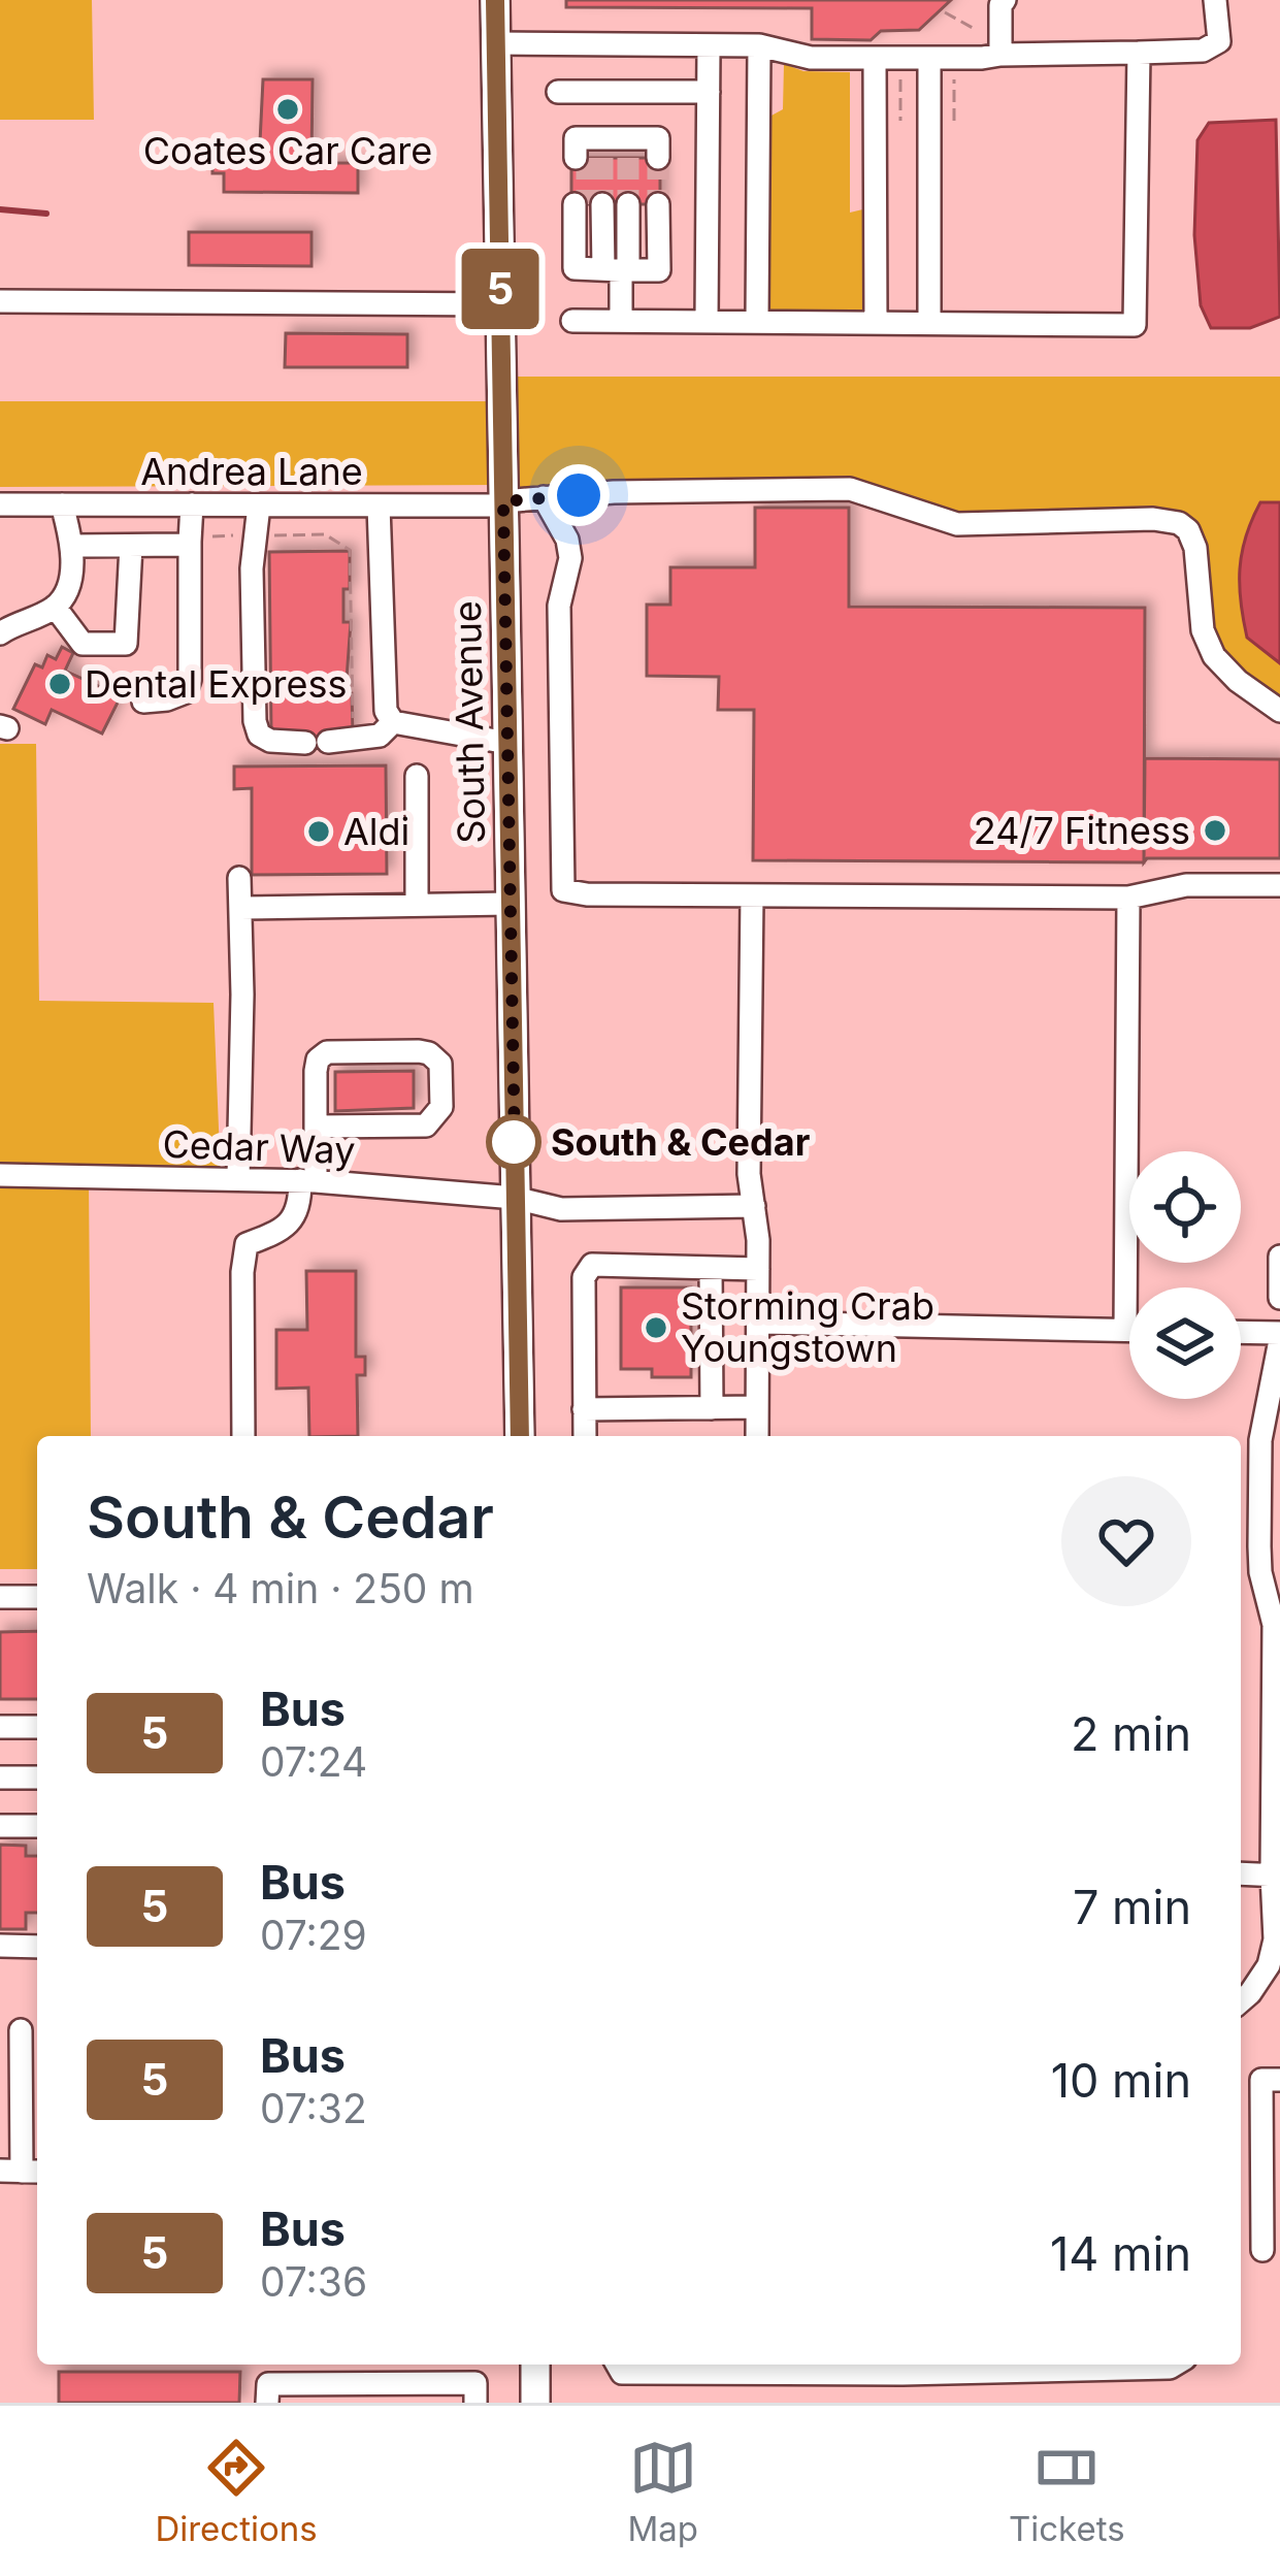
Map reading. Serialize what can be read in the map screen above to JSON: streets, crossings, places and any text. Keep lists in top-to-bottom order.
{
  "streets": {
    "main road": ["South Avenue"],
    "street": ["Andrea Lane", "Cedar Way"]
  },
  "crossings": [
    ["Andrea Lane", "South Avenue"],
    ["South Avenue", "Cedar Way"]
  ],
  "places": [
    "Coates Car Care",
    "Dental Express",
    "24/7 Fitness",
    "Aldi",
    "South & Cedar",
    "Storming Crab Youngstown"
  ],
  "lines": ["bus line 5"],
  "page": {
    "on_map": "5",
    "heading": ["South & Cedar", "Walk · 4 min · 250 m"],
    "list": [
      {
        "mark": "5",
        "name": "Bus",
        "note": "07:24",
        "value": "2 min"
      },
      {
        "mark": "5",
        "name": "Bus",
        "note": "07:29",
        "value": "7 min"
      },
      {
        "mark": "5",
        "name": "Bus",
        "note": "07:32",
        "value": "10 min"
      },
      {
        "mark": "5",
        "name": "Bus",
        "note": "07:36",
        "value": "14 min"
      }
    ],
    "tabs": ["Directions", "Map", "Tickets"]
  }
}
